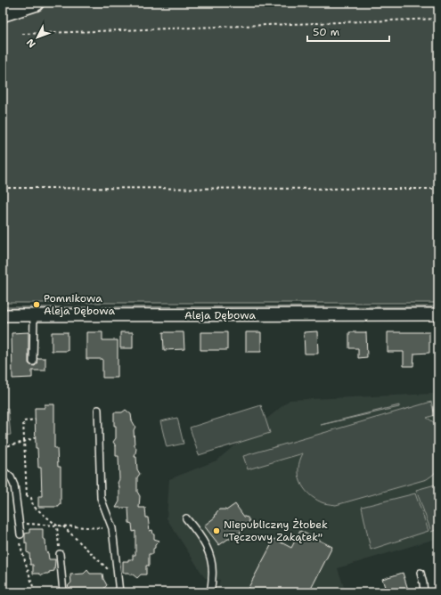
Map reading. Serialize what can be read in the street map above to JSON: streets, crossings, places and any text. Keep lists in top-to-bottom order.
{
  "streets": {
    "street": ["Aleja Dębowa"]
  },
  "places": ["Pomnikowa Aleja Dębowa", "Niepubliczny Żłobek \"Tęczowy Zakątek\""],
  "scale_bar": "50 m",
  "north": "bottom left"
}
